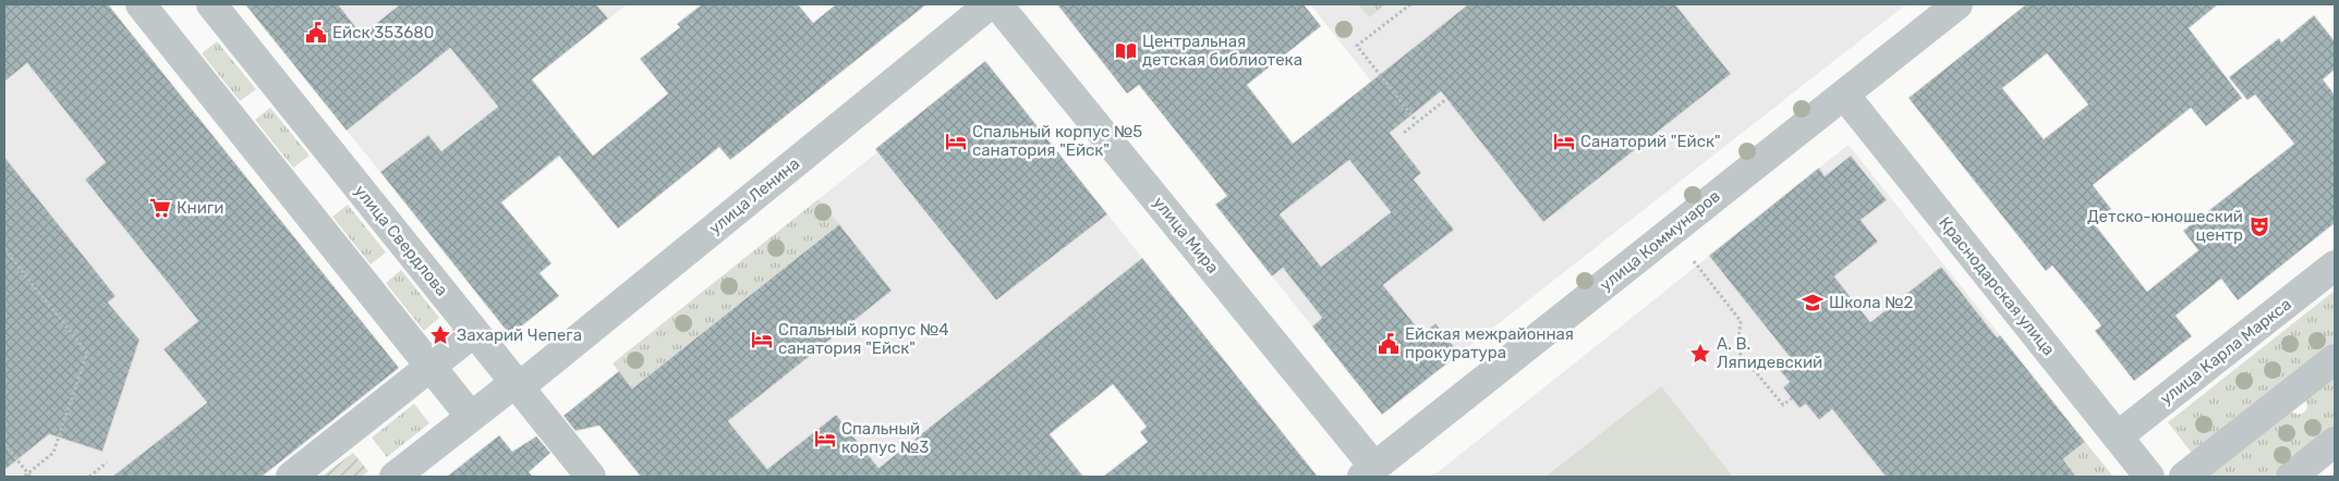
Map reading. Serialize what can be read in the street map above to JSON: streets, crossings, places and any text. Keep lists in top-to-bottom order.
{
  "streets": {
    "street": [
      "улица Ленина",
      "улица Мира",
      "улица Свердлова",
      "улица Коммунаров",
      "Краснодарская улица",
      "улица Карла Маркса"
    ]
  },
  "crossings": [
    ["улица Ленина", "улица Свердлова"],
    ["улица Мира", "улица Коммунаров"],
    ["улица Коммунаров", "Краснодарская улица"],
    ["Краснодарская улица", "улица Карла Маркса"]
  ],
  "places": {
    "public building": ["Ейск 353680", "Ейская межрайонная прокуратура"],
    "library": ["Центральная детская библиотека"],
    "hotel": [
      "Спальный корпус №5 санатория \"Ейск\"",
      "Санаторий \"Ейск\"",
      "Спальный корпус №4 санатория \"Ейск\"",
      "Спальный корпус №3"
    ],
    "supermarket": ["Книги"],
    "theatre": ["Детско-юношеский центр"],
    "school or university": ["Школа №2"],
    "place": ["Захарий Чепега", "А. В. Ляпидевский"]
  }
}
